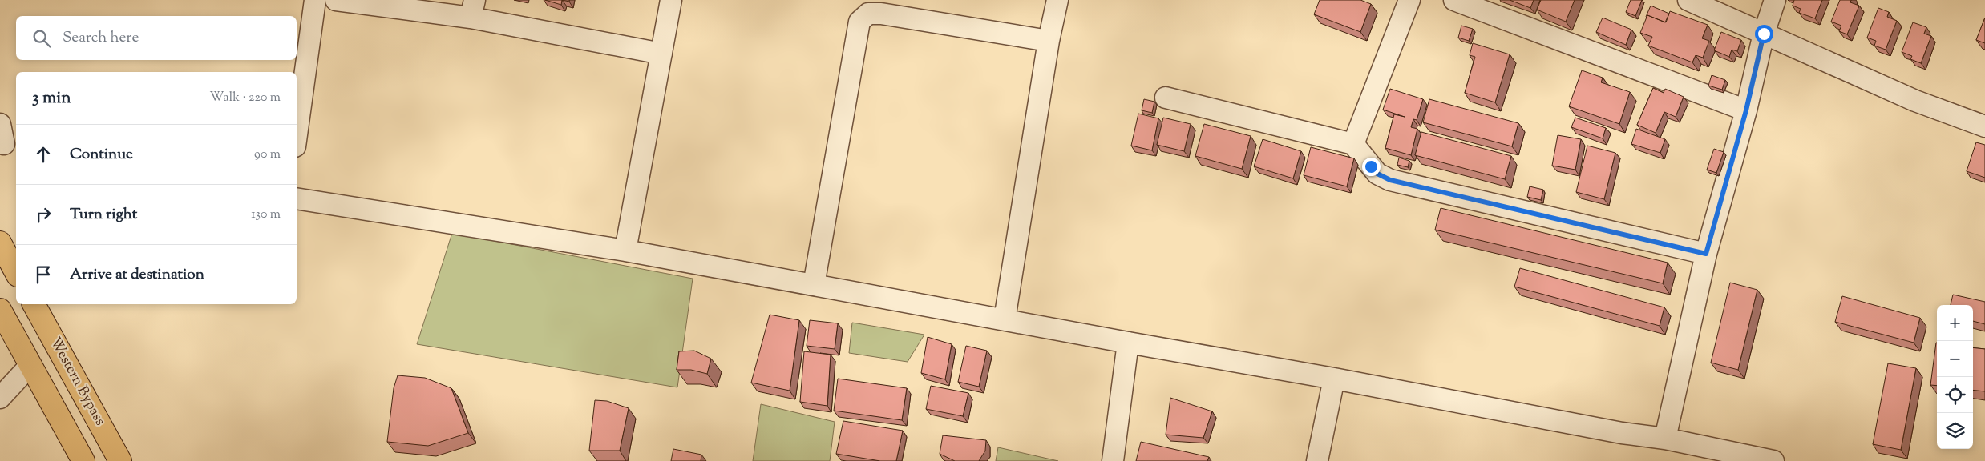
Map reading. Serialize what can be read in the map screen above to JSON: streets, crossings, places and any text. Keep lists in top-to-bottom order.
{
  "streets": {
    "main road": ["Western Bypass"]
  },
  "page": {
    "search": "Search here",
    "heading": ["3 min", "Walk · 220 m"],
    "list": [
      ["Continue", "90 m"],
      ["Turn right", "130 m"],
      "Arrive at destination"
    ],
    "map_buttons": ["+", "−"]
  }
}
